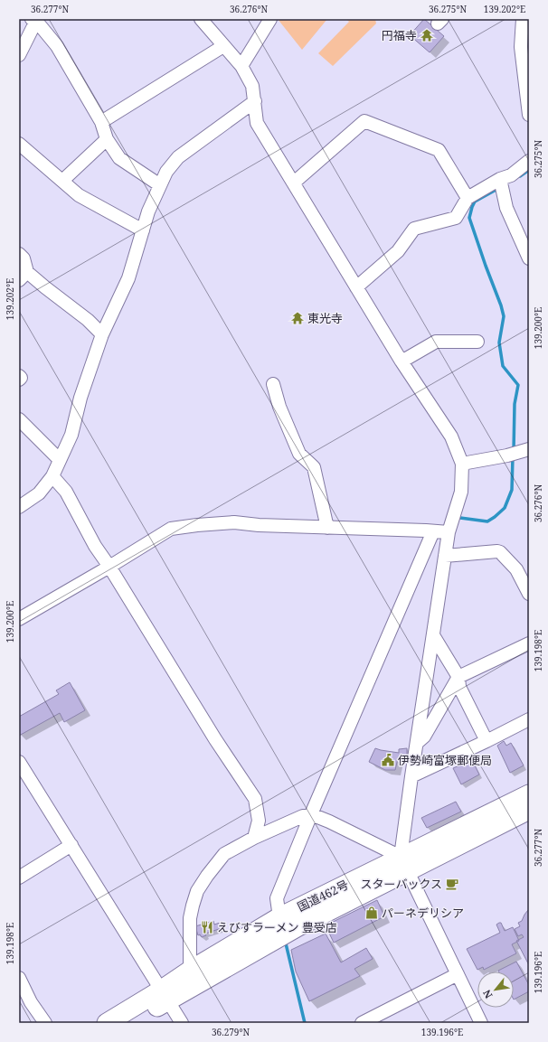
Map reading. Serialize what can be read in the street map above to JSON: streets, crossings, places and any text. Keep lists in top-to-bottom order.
{
  "streets": {
    "highway": ["国道462号"]
  },
  "places": {
    "temple": ["円福寺", "東光寺"],
    "public building": ["伊勢崎富塚郵便局"],
    "cafe": ["スターバックス"],
    "shop": ["パーネデリシア"],
    "restaurant": ["えびすラーメン 豊受店"]
  },
  "north": "bottom left",
  "coordinates": [
    "36.277°N",
    "36.276°N",
    "36.275°N",
    "139.202°E",
    "139.200°E",
    "139.198°E",
    "139.196°E",
    "36.279°N"
  ]
}
